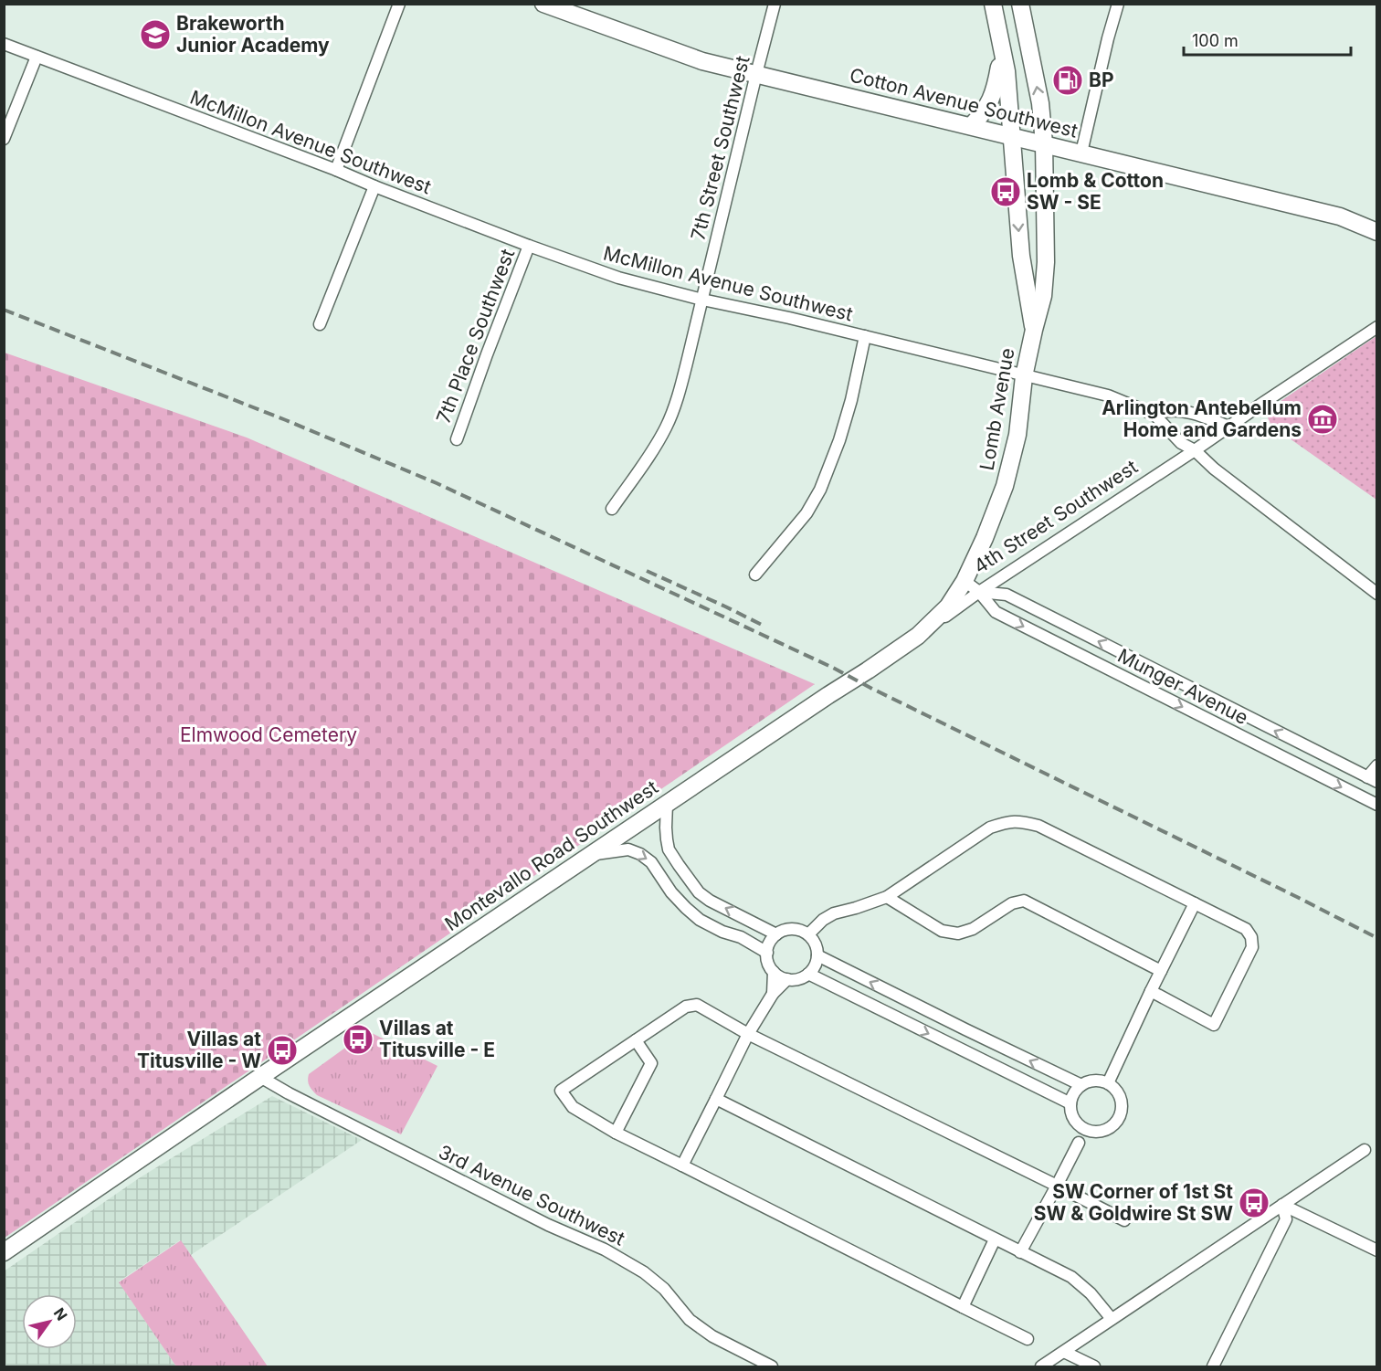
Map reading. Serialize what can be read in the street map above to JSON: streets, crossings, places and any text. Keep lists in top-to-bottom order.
{
  "streets": {
    "main road": [
      "Cotton Avenue Southwest",
      "Lomb Avenue",
      "4th Street Southwest",
      "Montevallo Road Southwest"
    ],
    "street": [
      "McMillon Avenue Southwest",
      "7th Street Southwest",
      "7th Place Southwest",
      "Munger Avenue",
      "3rd Avenue Southwest"
    ]
  },
  "crossings": [
    ["Cotton Avenue Southwest", "7th Street Southwest"],
    ["Cotton Avenue Southwest", "Lomb Avenue"],
    ["McMillon Avenue Southwest", "7th Street Southwest"],
    ["McMillon Avenue Southwest", "7th Place Southwest"],
    ["McMillon Avenue Southwest", "Lomb Avenue"],
    ["McMillon Avenue Southwest", "4th Street Southwest"],
    ["Lomb Avenue", "4th Street Southwest"],
    ["Lomb Avenue", "Munger Avenue"],
    ["4th Street Southwest", "Munger Avenue"],
    ["4th Street Southwest", "Montevallo Road Southwest"],
    ["Montevallo Road Southwest", "3rd Avenue Southwest"]
  ],
  "parks": ["Elmwood Cemetery"],
  "places": {
    "school or university": ["Brakeworth Junior Academy"],
    "fuel station": ["BP"],
    "bus stop": [
      "Lomb & Cotton SW - SE",
      "Villas at Titusville - E",
      "Villas at Titusville - W",
      "SW Corner of 1st St SW & Goldwire St SW"
    ],
    "museum": ["Arlington Antebellum Home and Gardens"]
  },
  "scale_bar": "100 m",
  "north": "top right"
}
